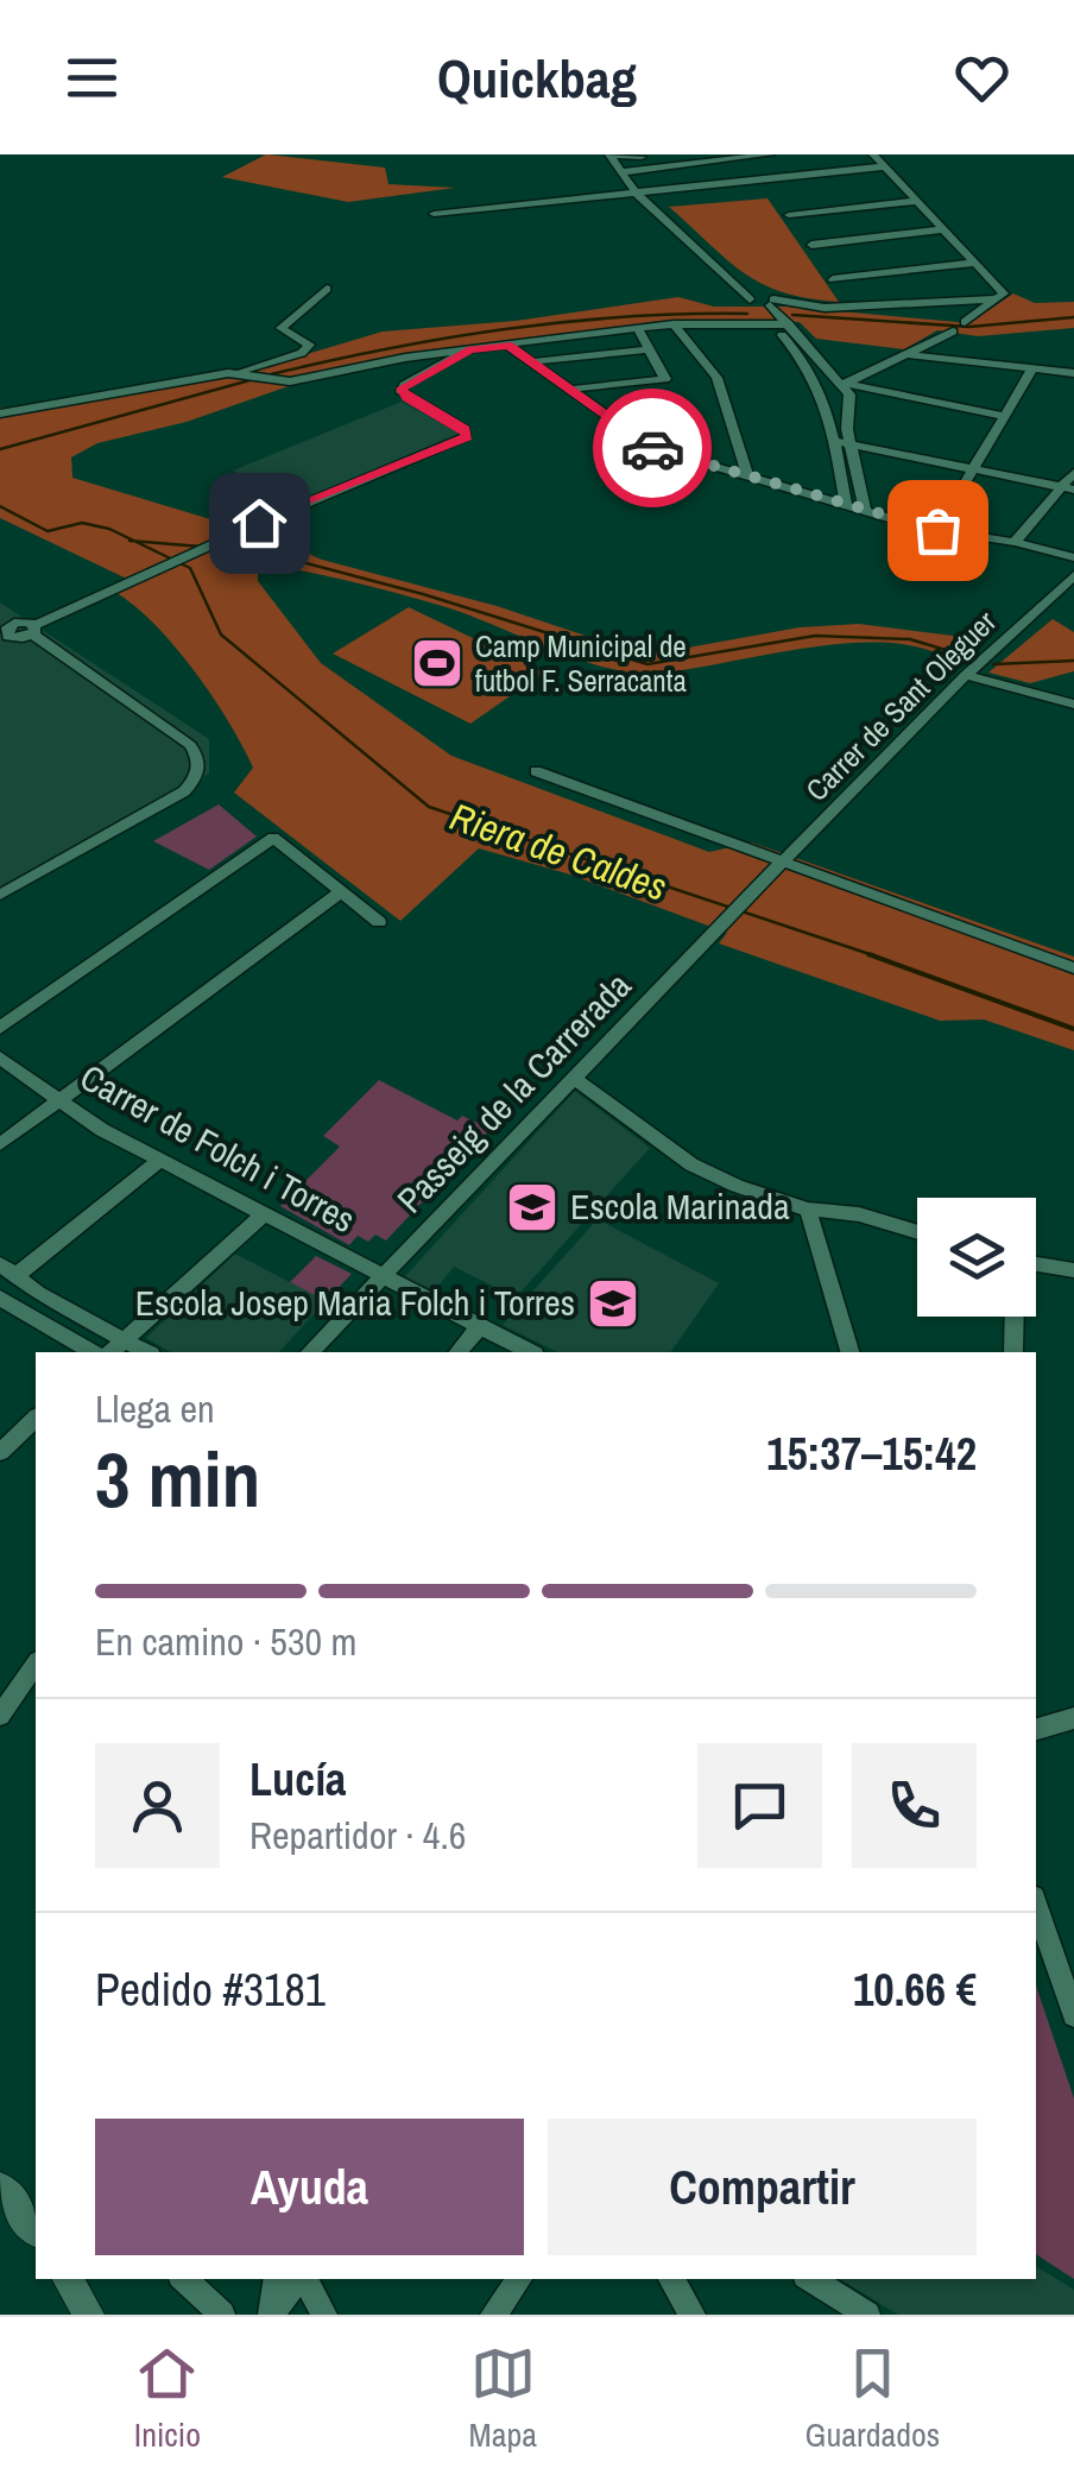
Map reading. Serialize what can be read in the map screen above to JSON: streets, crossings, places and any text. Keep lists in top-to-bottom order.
{
  "streets": {
    "street": ["Carrer de Sant Oleguer", "Passeig de la Carrerada", "Carrer de Folch i Torres"]
  },
  "crossings": [
    ["Carrer de Sant Oleguer", "Passeig de la Carrerada"],
    ["Passeig de la Carrerada", "Carrer de Folch i Torres"]
  ],
  "water": ["Riera de Caldes"],
  "places": {
    "sports": ["Camp Municipal de futbol F. Serracanta"],
    "school or university": ["Escola Marinada", "Escola Josep Maria Folch i Torres"]
  },
  "page": {
    "header": "Quickbag",
    "heading": ["3 min", "Llega en", "15:37–15:42"],
    "panel": [
      "Lucía",
      "Repartidor · 4.6",
      "Pedido #3181",
      "10.66 €"
    ],
    "bar": "En camino · 530 m",
    "buttons": ["Ayuda", "Compartir"],
    "tabs": ["Inicio", "Mapa", "Guardados"]
  }
}
